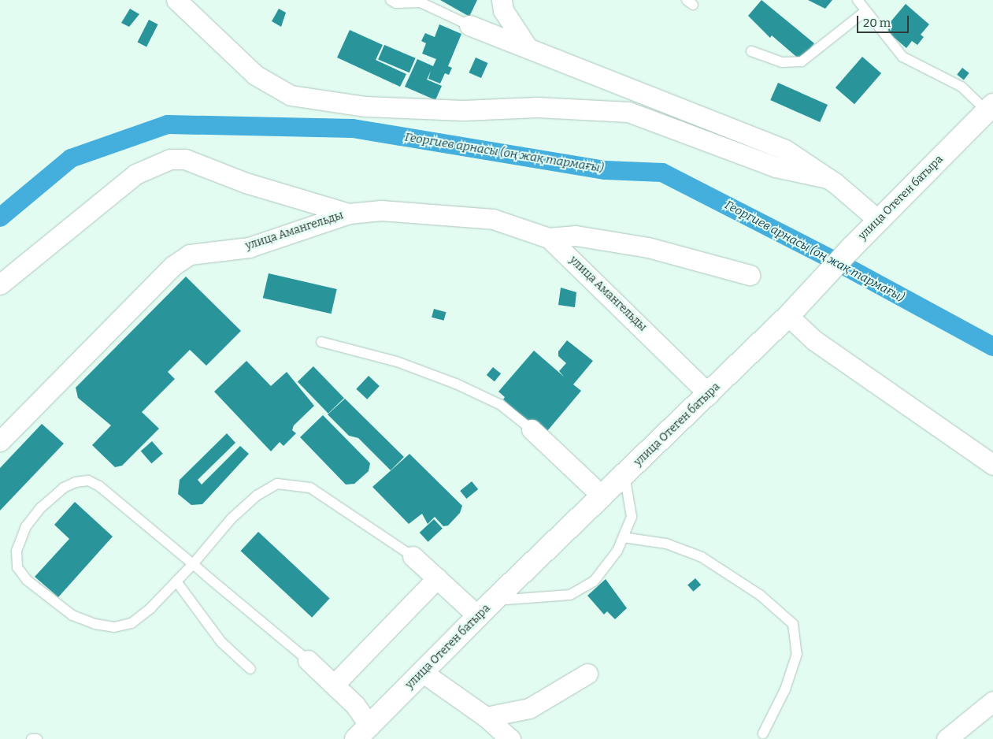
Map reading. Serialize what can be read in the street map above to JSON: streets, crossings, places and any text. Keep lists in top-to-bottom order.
{
  "streets": {
    "main road": ["улица Отеген батыра"],
    "street": ["улица Амангельды"]
  },
  "crossings": [
    ["улица Отеген батыра", "улица Амангельды"]
  ],
  "water": ["Георгиев арнасы (оң жақ тармағы)"],
  "scale_bar": "20 m"
}
